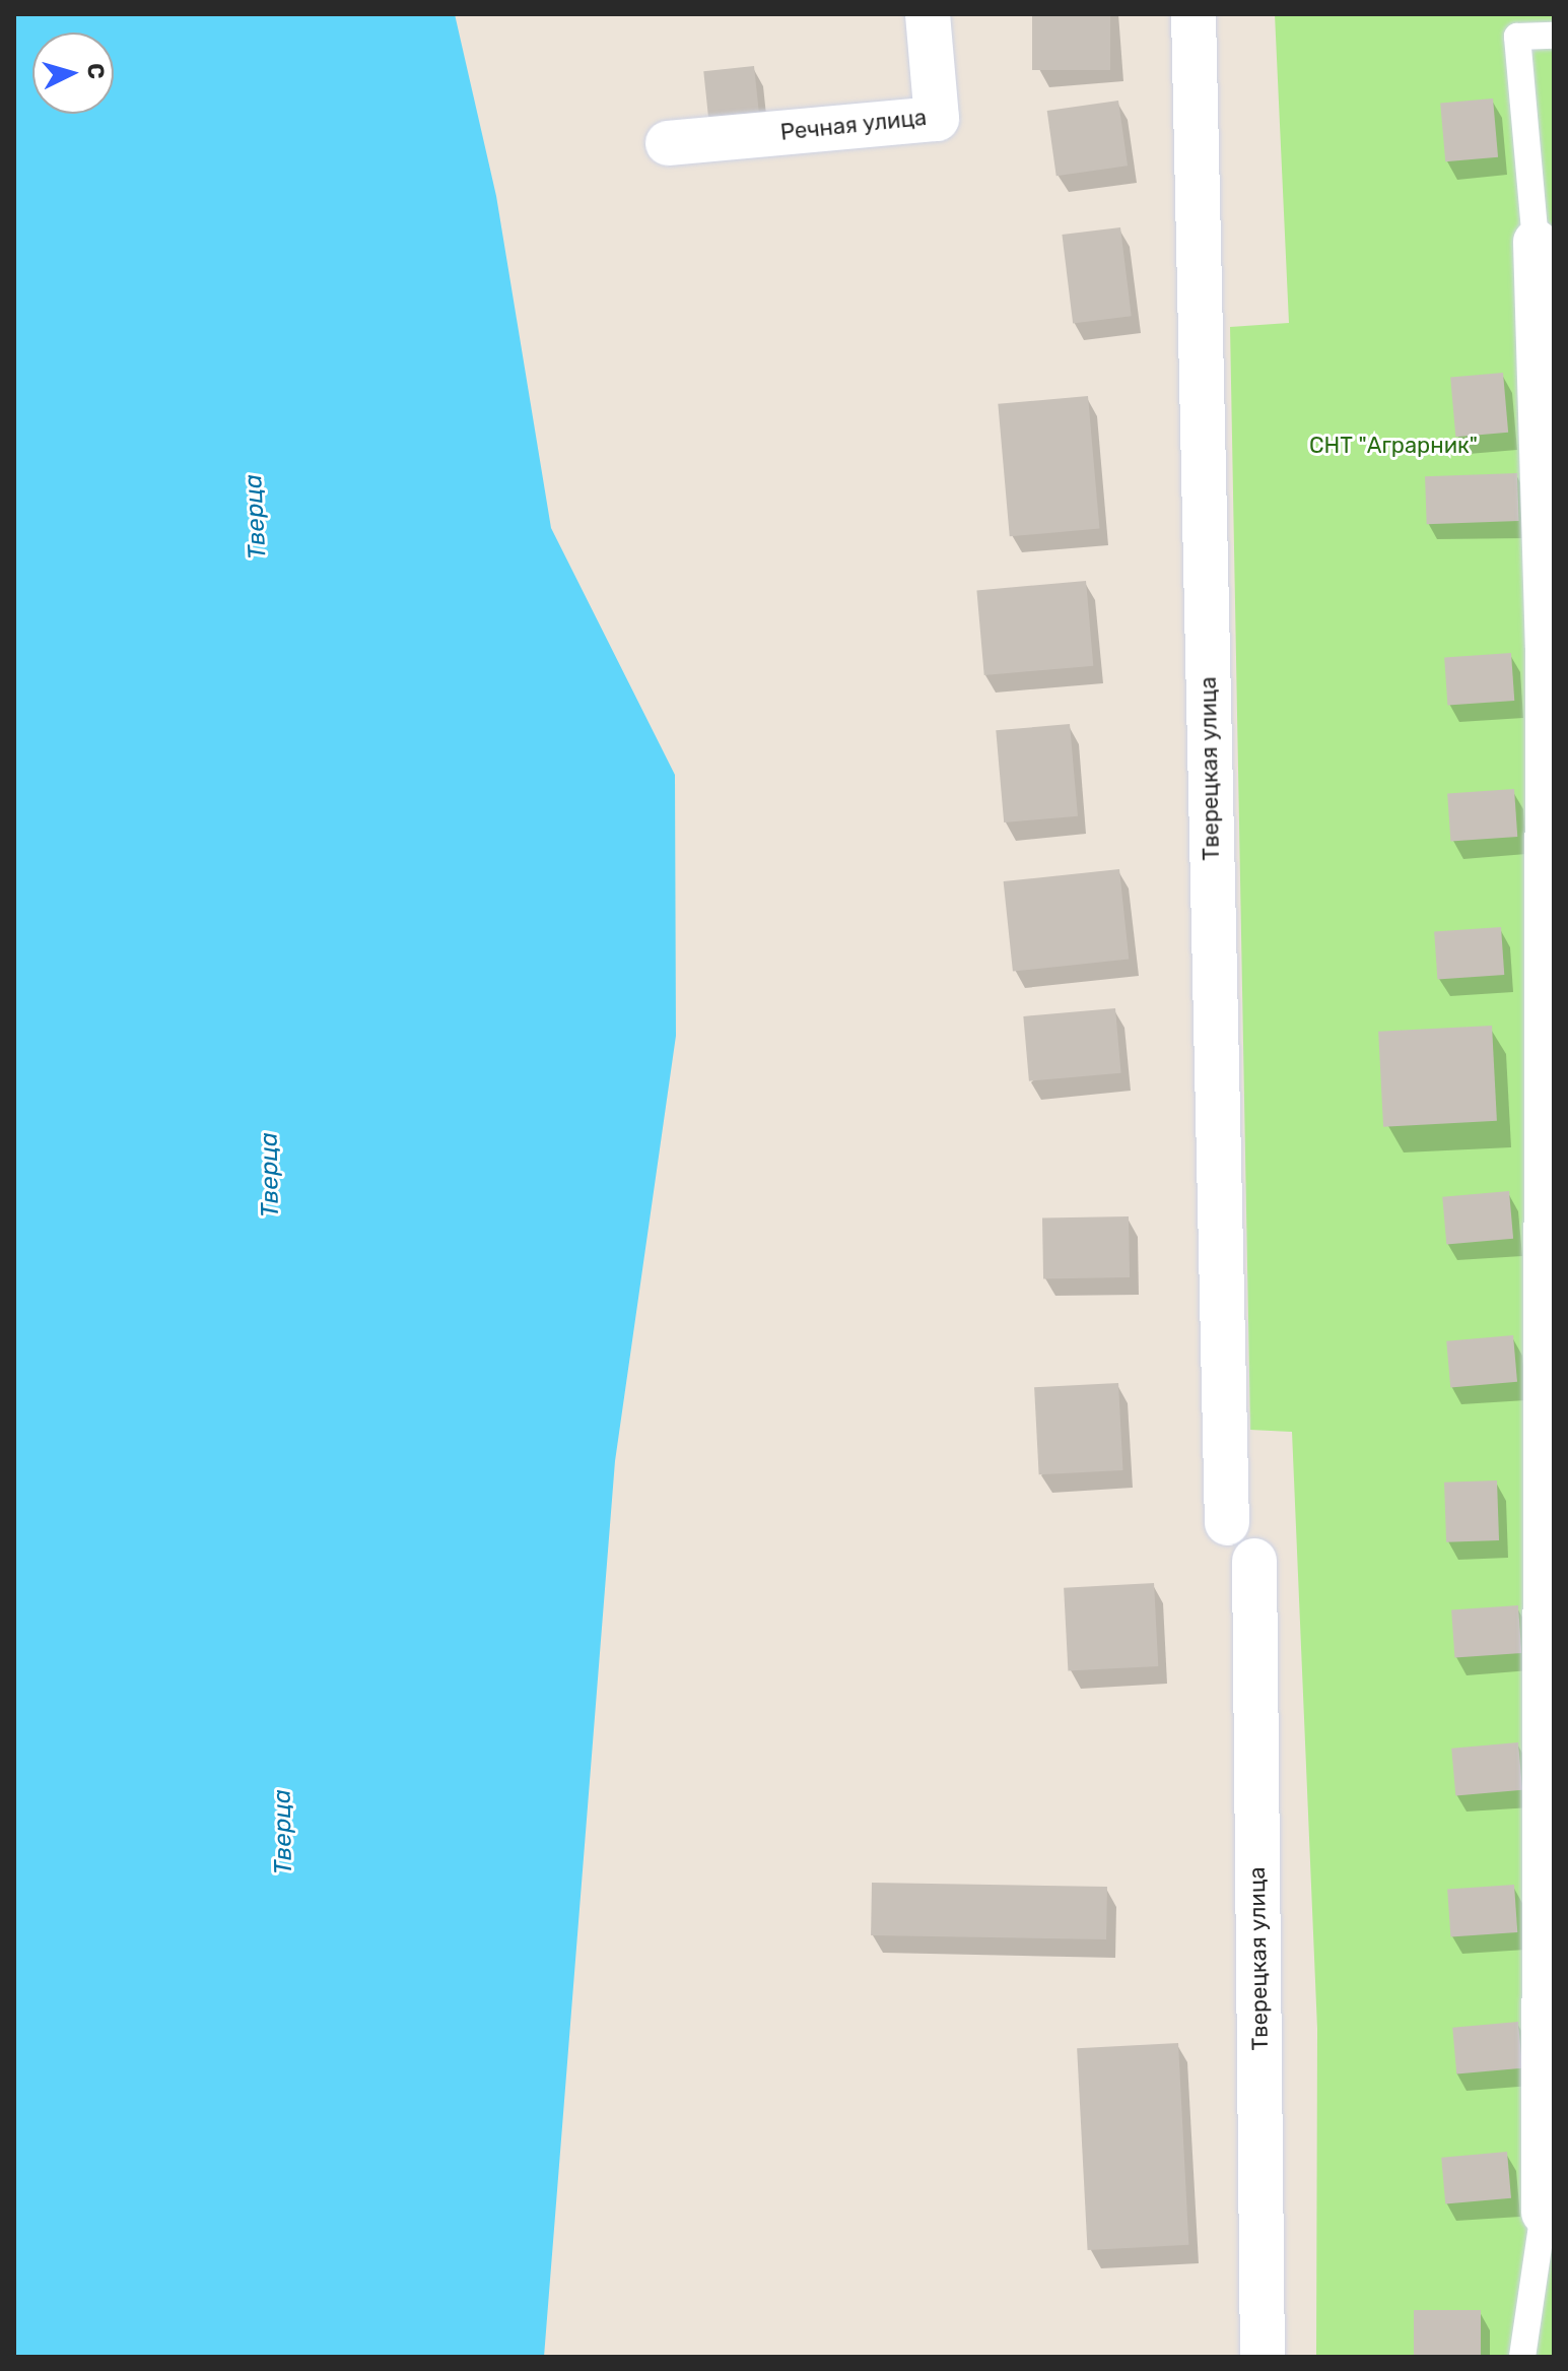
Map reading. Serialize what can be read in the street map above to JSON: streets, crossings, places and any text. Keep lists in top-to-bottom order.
{
  "streets": {
    "street": ["Речная улица", "Тверецкая улица"]
  },
  "water": ["Тверца"],
  "parks": ["СНТ \"Аграрник\""],
  "north": "right"
}
